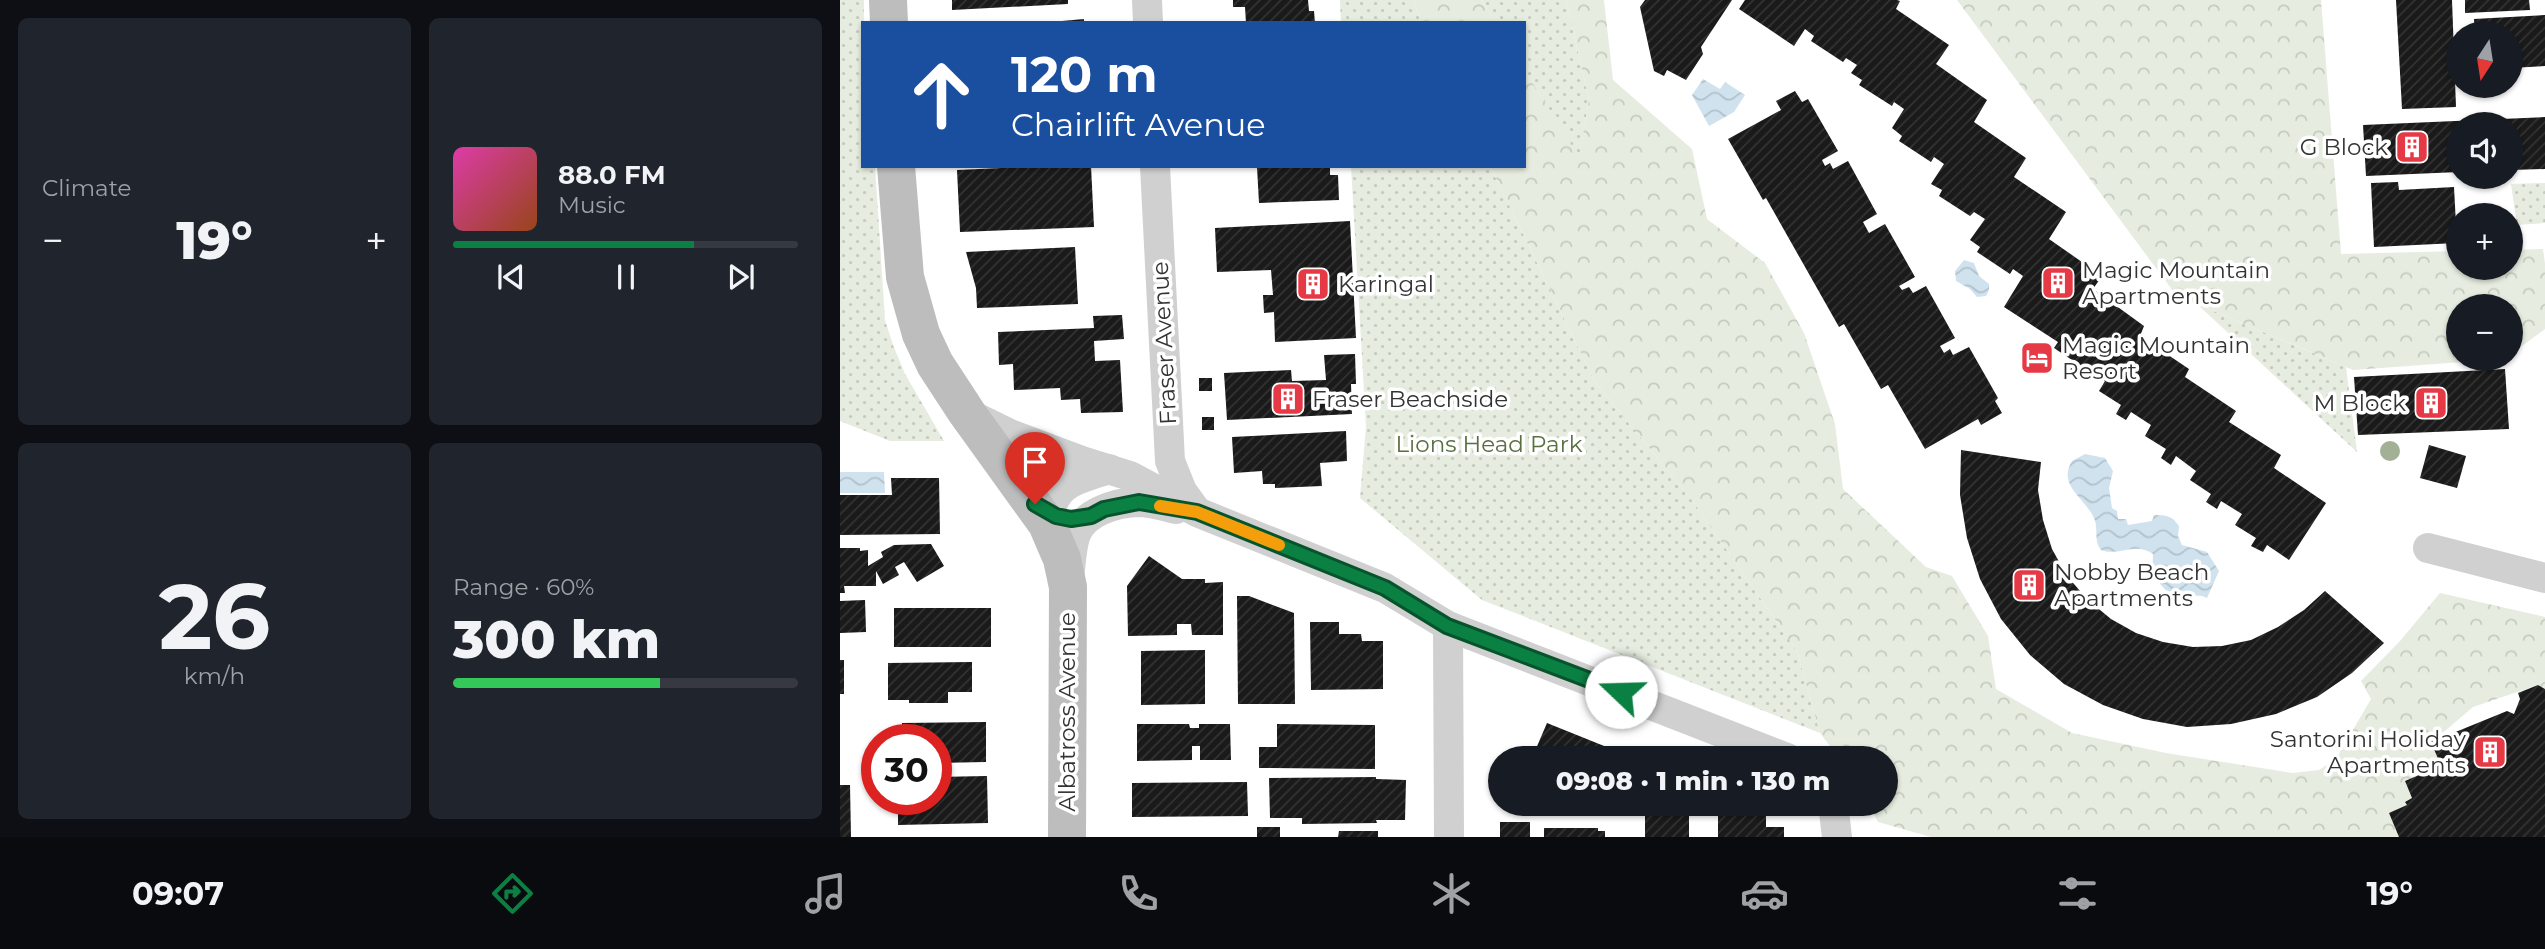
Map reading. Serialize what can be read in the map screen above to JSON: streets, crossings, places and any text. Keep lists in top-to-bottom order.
{
  "streets": {
    "street": ["Fraser Avenue", "Albatross Avenue"]
  },
  "parks": ["Lions Head Park"],
  "places": {
    "building": [
      "G Block",
      "Magic Mountain Apartments",
      "Karingal",
      "Fraser Beachside",
      "M Block",
      "Nobby Beach Apartments",
      "Santorini Holiday Apartments"
    ],
    "hotel": ["Magic Mountain Resort"]
  },
  "north": "bottom",
  "page": {
    "tile": [
      "Climate",
      ["26", "km/h"],
      ["Range · 60%", "300 km"]
    ],
    "map_buttons": ["+", "−"],
    "turn": ["120 m", "Chairlift Avenue"],
    "song": ["88.0 FM", "Music"],
    "heat": ["−", "19°", "+"],
    "limit": "30",
    "trip": "09:08 · 1 min · 130 m",
    "tabs": ["09:07", "19°"]
  }
}
